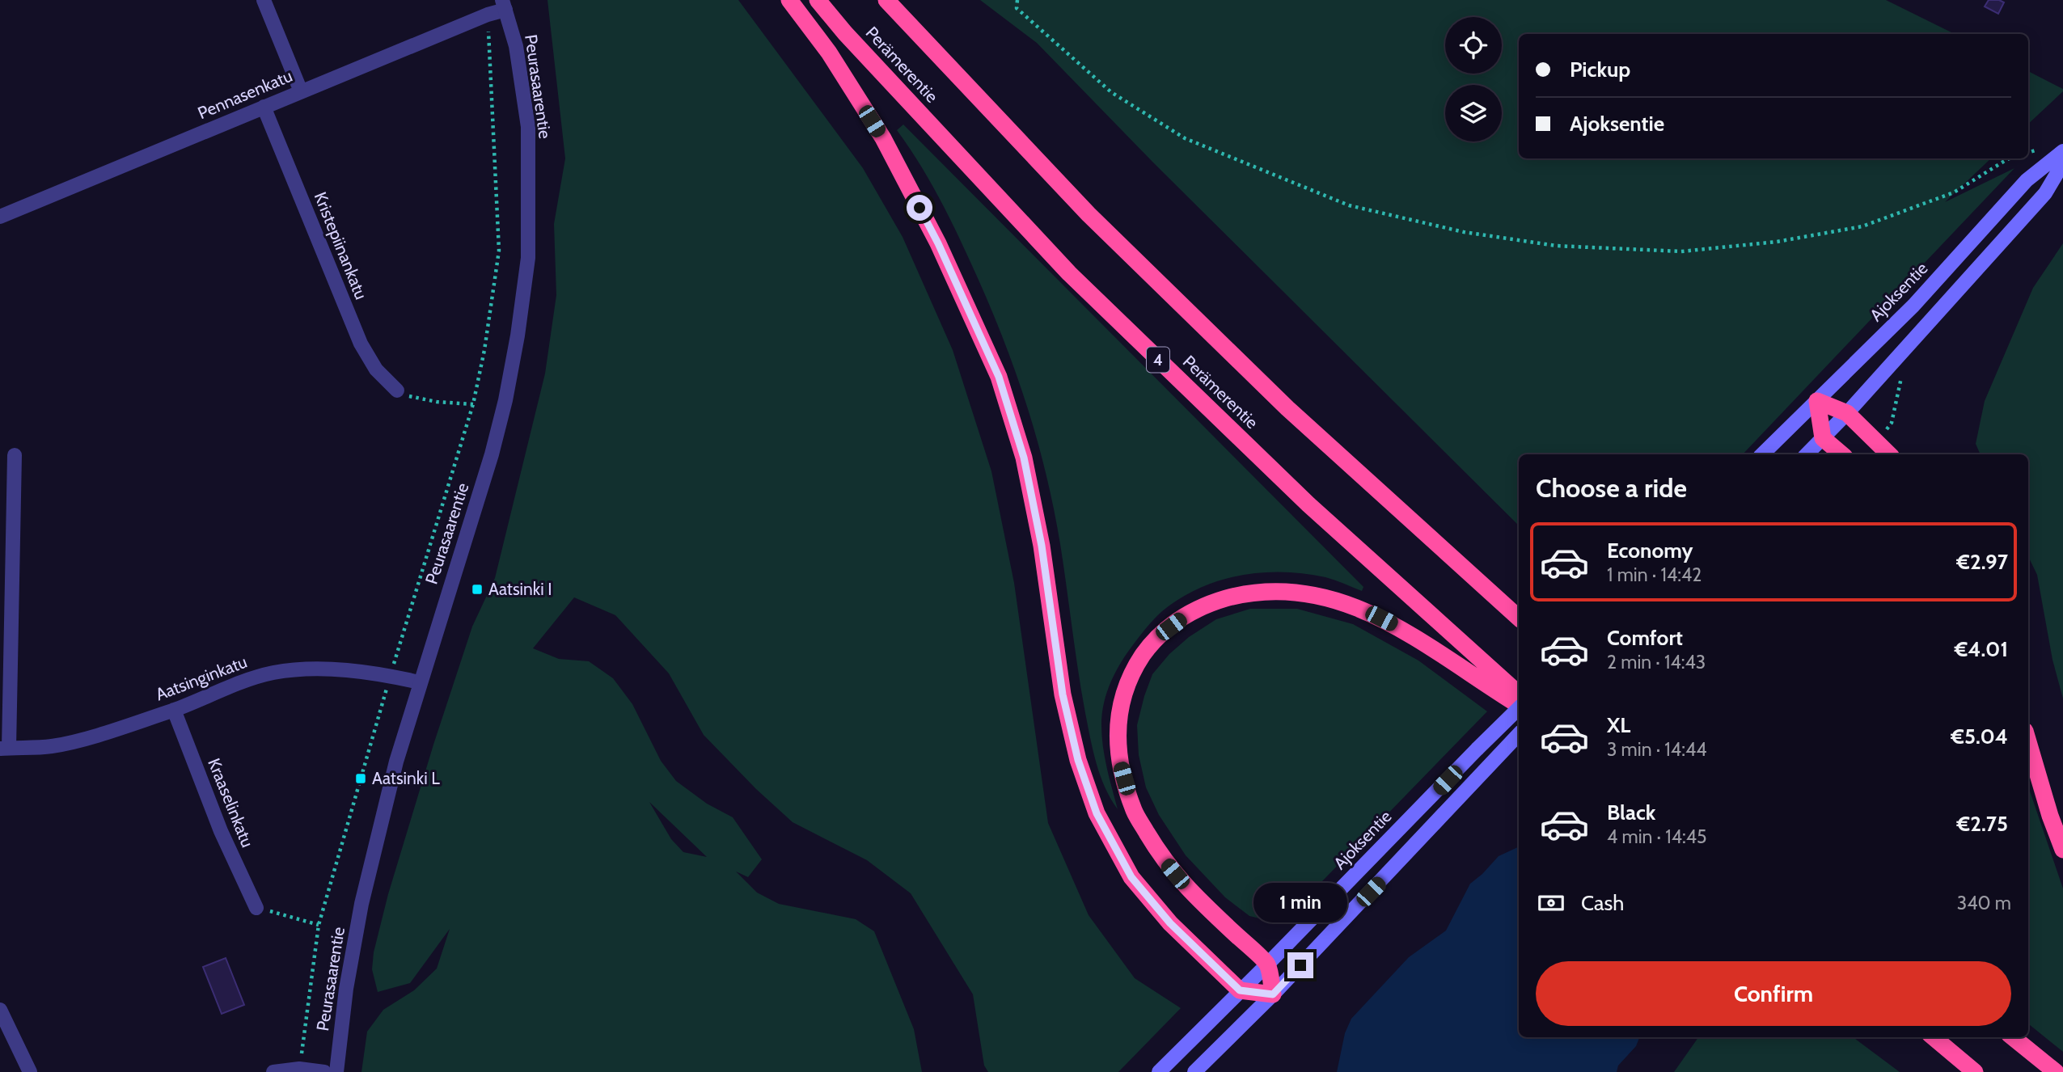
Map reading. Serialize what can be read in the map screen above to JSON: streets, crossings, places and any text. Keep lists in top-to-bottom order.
{
  "streets": {
    "highway": ["Perämerentie", "4"],
    "main road": ["Ajoksentie"],
    "street": [
      "Peurasaarentie",
      "Pennasenkatu",
      "Kristepiinankatu",
      "Aatsinginkatu",
      "Kraaselinkatu"
    ]
  },
  "crossings": [
    ["Peurasaarentie", "Pennasenkatu"],
    ["Peurasaarentie", "Aatsinginkatu"],
    ["Pennasenkatu", "Kristepiinankatu"],
    ["Aatsinginkatu", "Kraaselinkatu"]
  ],
  "places": {
    "transit": ["Aatsinki I", "Aatsinki L"]
  },
  "page": {
    "banner": ["Pickup", "Ajoksentie"],
    "heading": "Choose a ride",
    "list": [
      {
        "name": "Economy",
        "note": "1 min · 14:42",
        "value": "€2.97"
      },
      {
        "name": "Comfort",
        "note": "2 min · 14:43",
        "value": "€4.01"
      },
      {
        "name": "XL",
        "note": "3 min · 14:44",
        "value": "€5.04"
      },
      {
        "name": "Black",
        "note": "4 min · 14:45",
        "value": "€2.75"
      }
    ],
    "pay": ["Cash", "340 m"],
    "bubble": "1 min",
    "buttons": "Confirm"
  }
}
